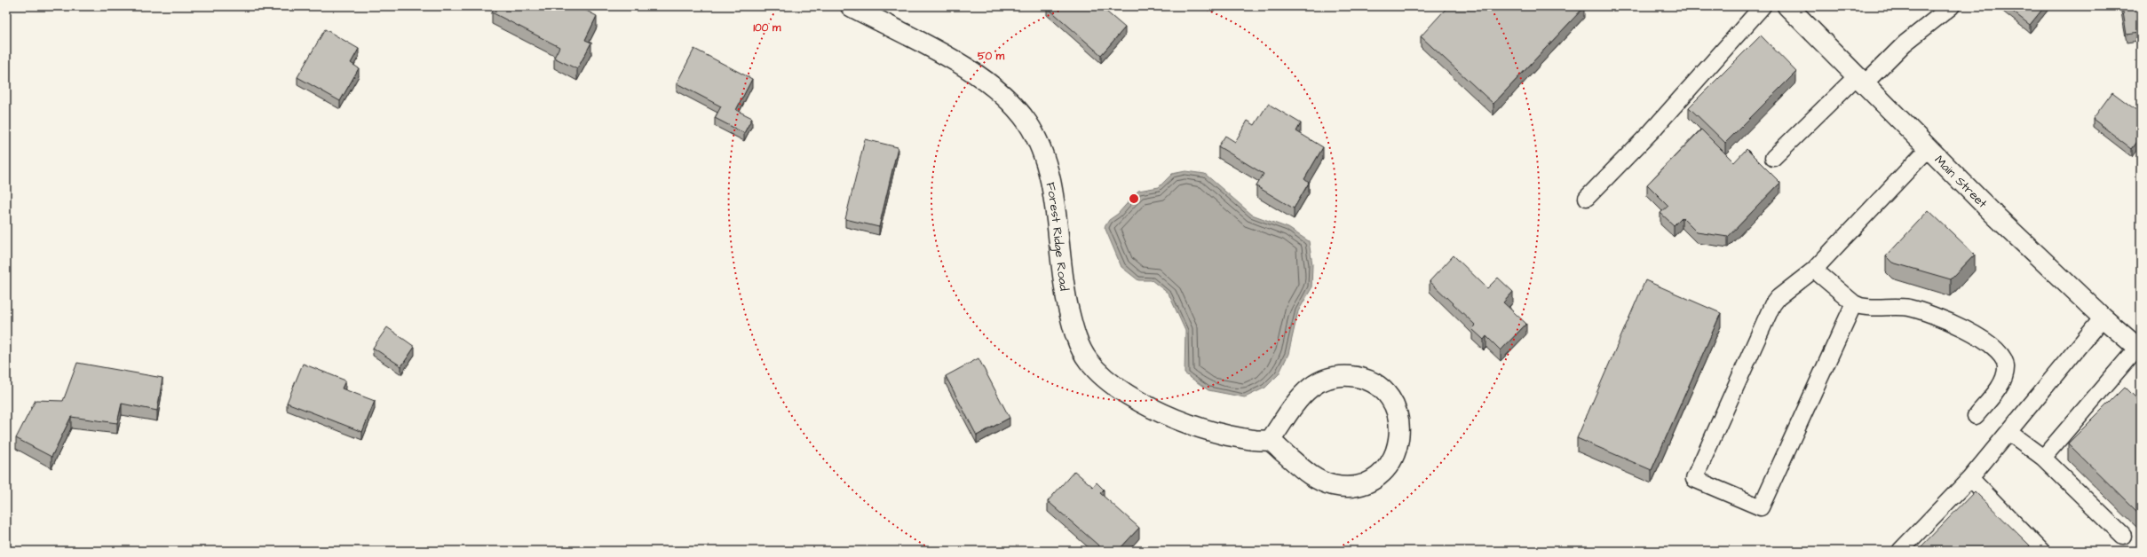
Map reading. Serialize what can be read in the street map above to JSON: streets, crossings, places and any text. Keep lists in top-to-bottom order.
{
  "streets": {
    "street": ["Main Street", "Forest Ridge Road"]
  },
  "rings": ["100 m", "50 m"]
}
